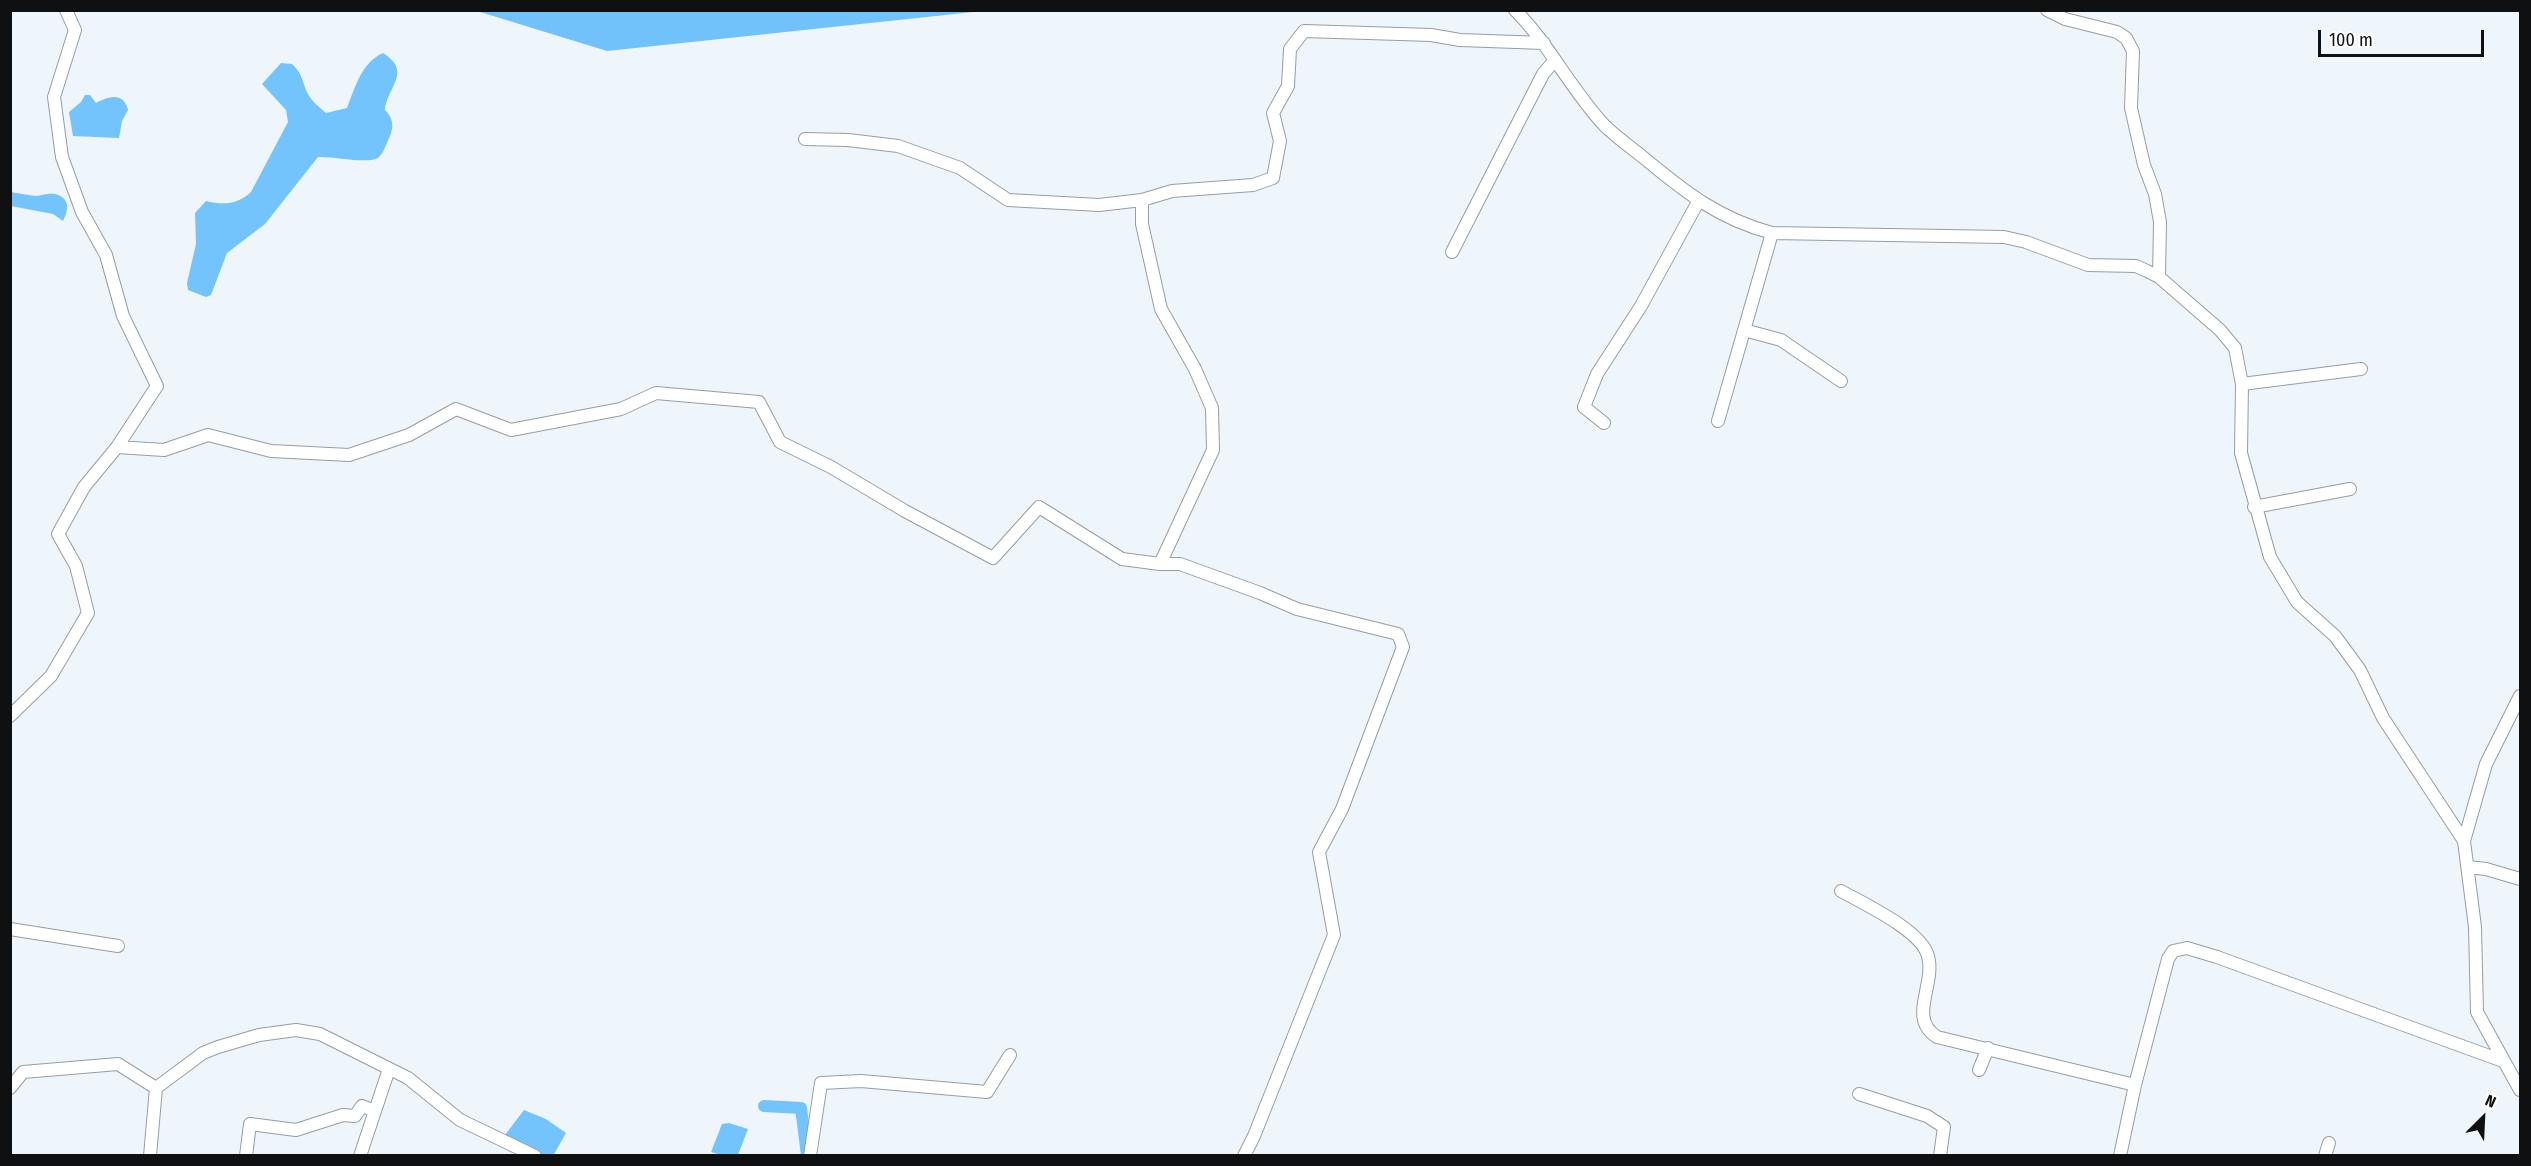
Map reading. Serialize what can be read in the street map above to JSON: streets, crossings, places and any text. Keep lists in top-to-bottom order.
{
  "scale_bar": "100 m",
  "north": "top right"
}
